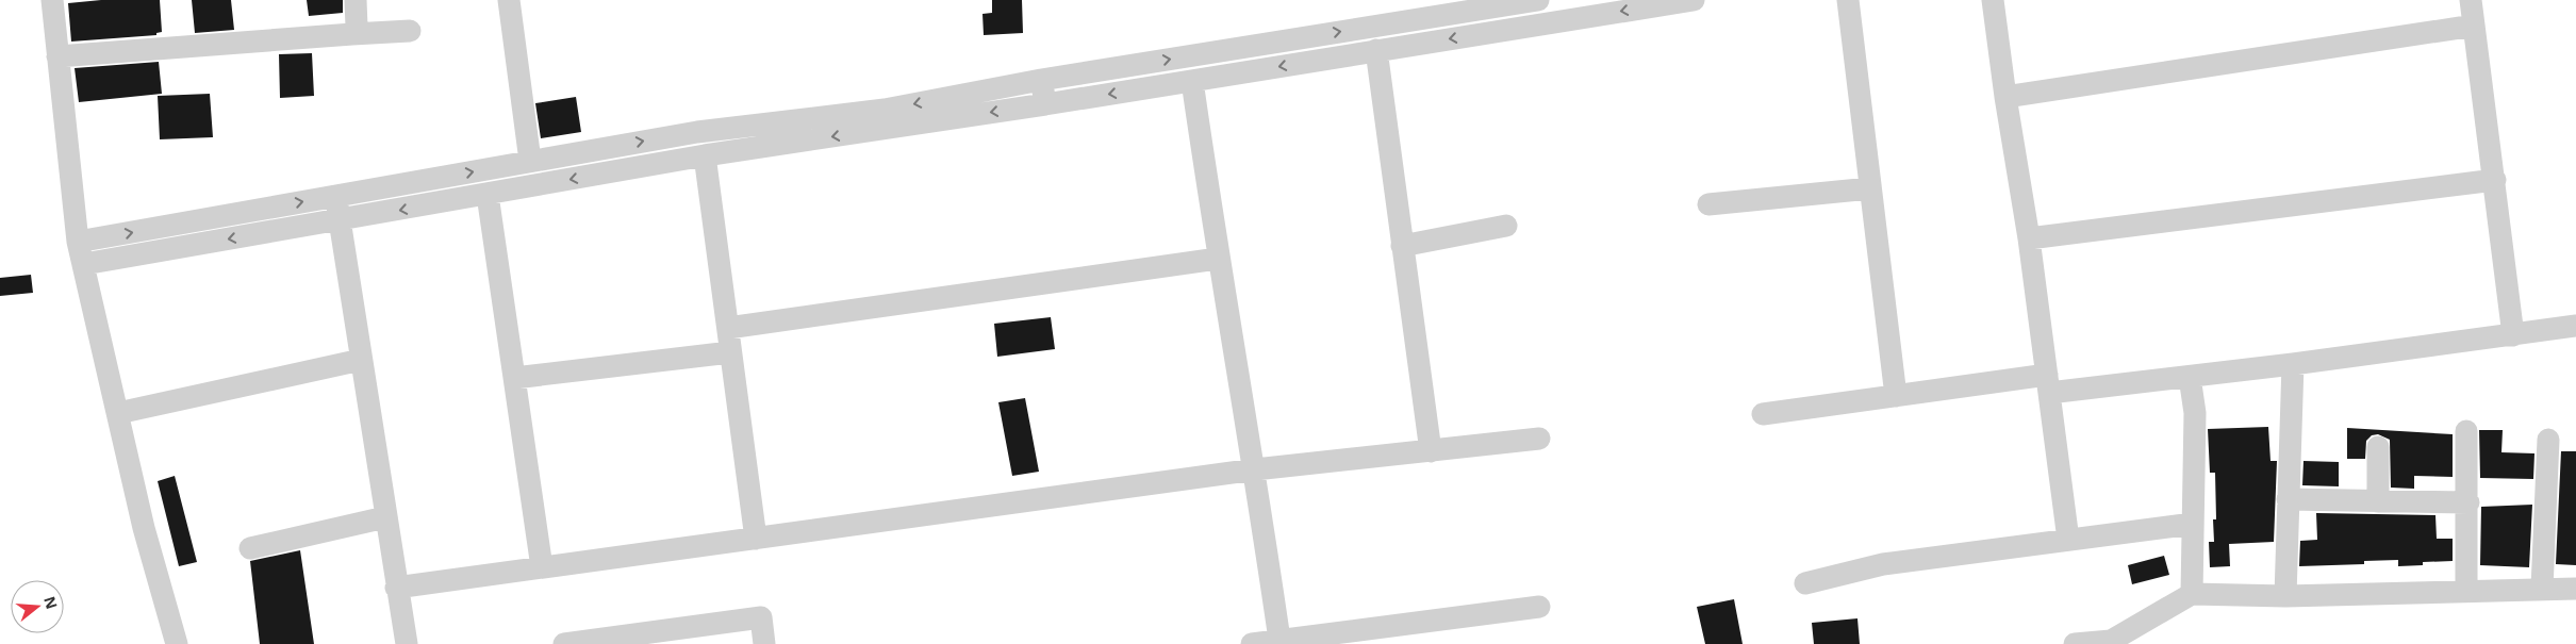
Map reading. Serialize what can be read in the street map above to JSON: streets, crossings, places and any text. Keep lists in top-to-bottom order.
{
  "north": "right"
}
